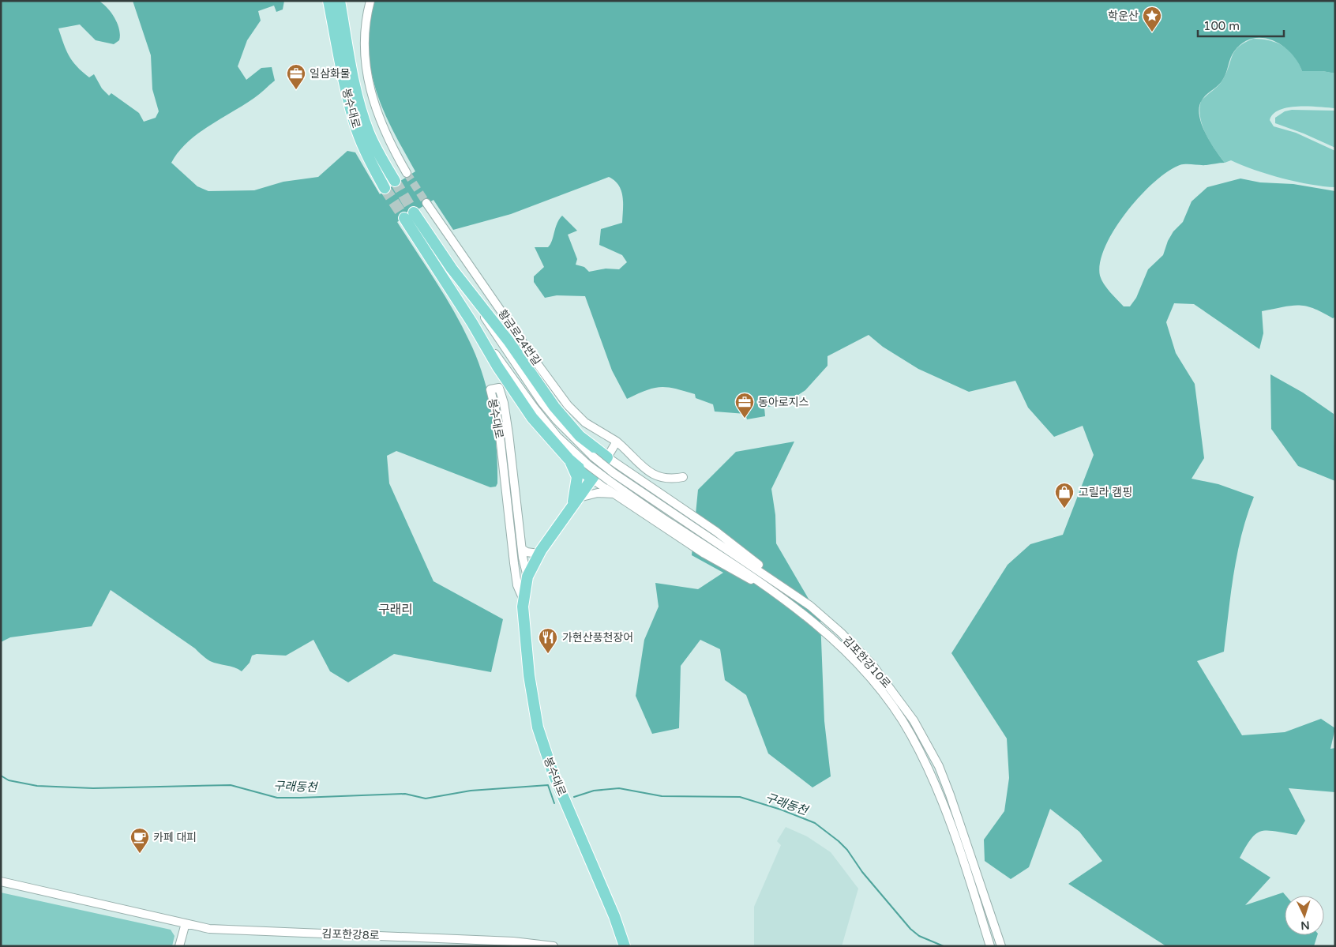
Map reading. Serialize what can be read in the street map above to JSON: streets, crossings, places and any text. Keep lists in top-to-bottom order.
{
  "streets": {
    "main road": ["봉수대로"],
    "street": ["황금로24번길", "김포한강10로", "김포한강8로"]
  },
  "districts": ["구래리"],
  "water": ["구래동천"],
  "places": {
    "place": ["학운산"],
    "office": ["일삼화물", "동아로지스"],
    "shop": ["고릴라 캠핑"],
    "restaurant": ["가현산풍천장어"],
    "cafe": ["카페 대피"]
  },
  "scale_bar": "100 m",
  "north": "bottom"
}
